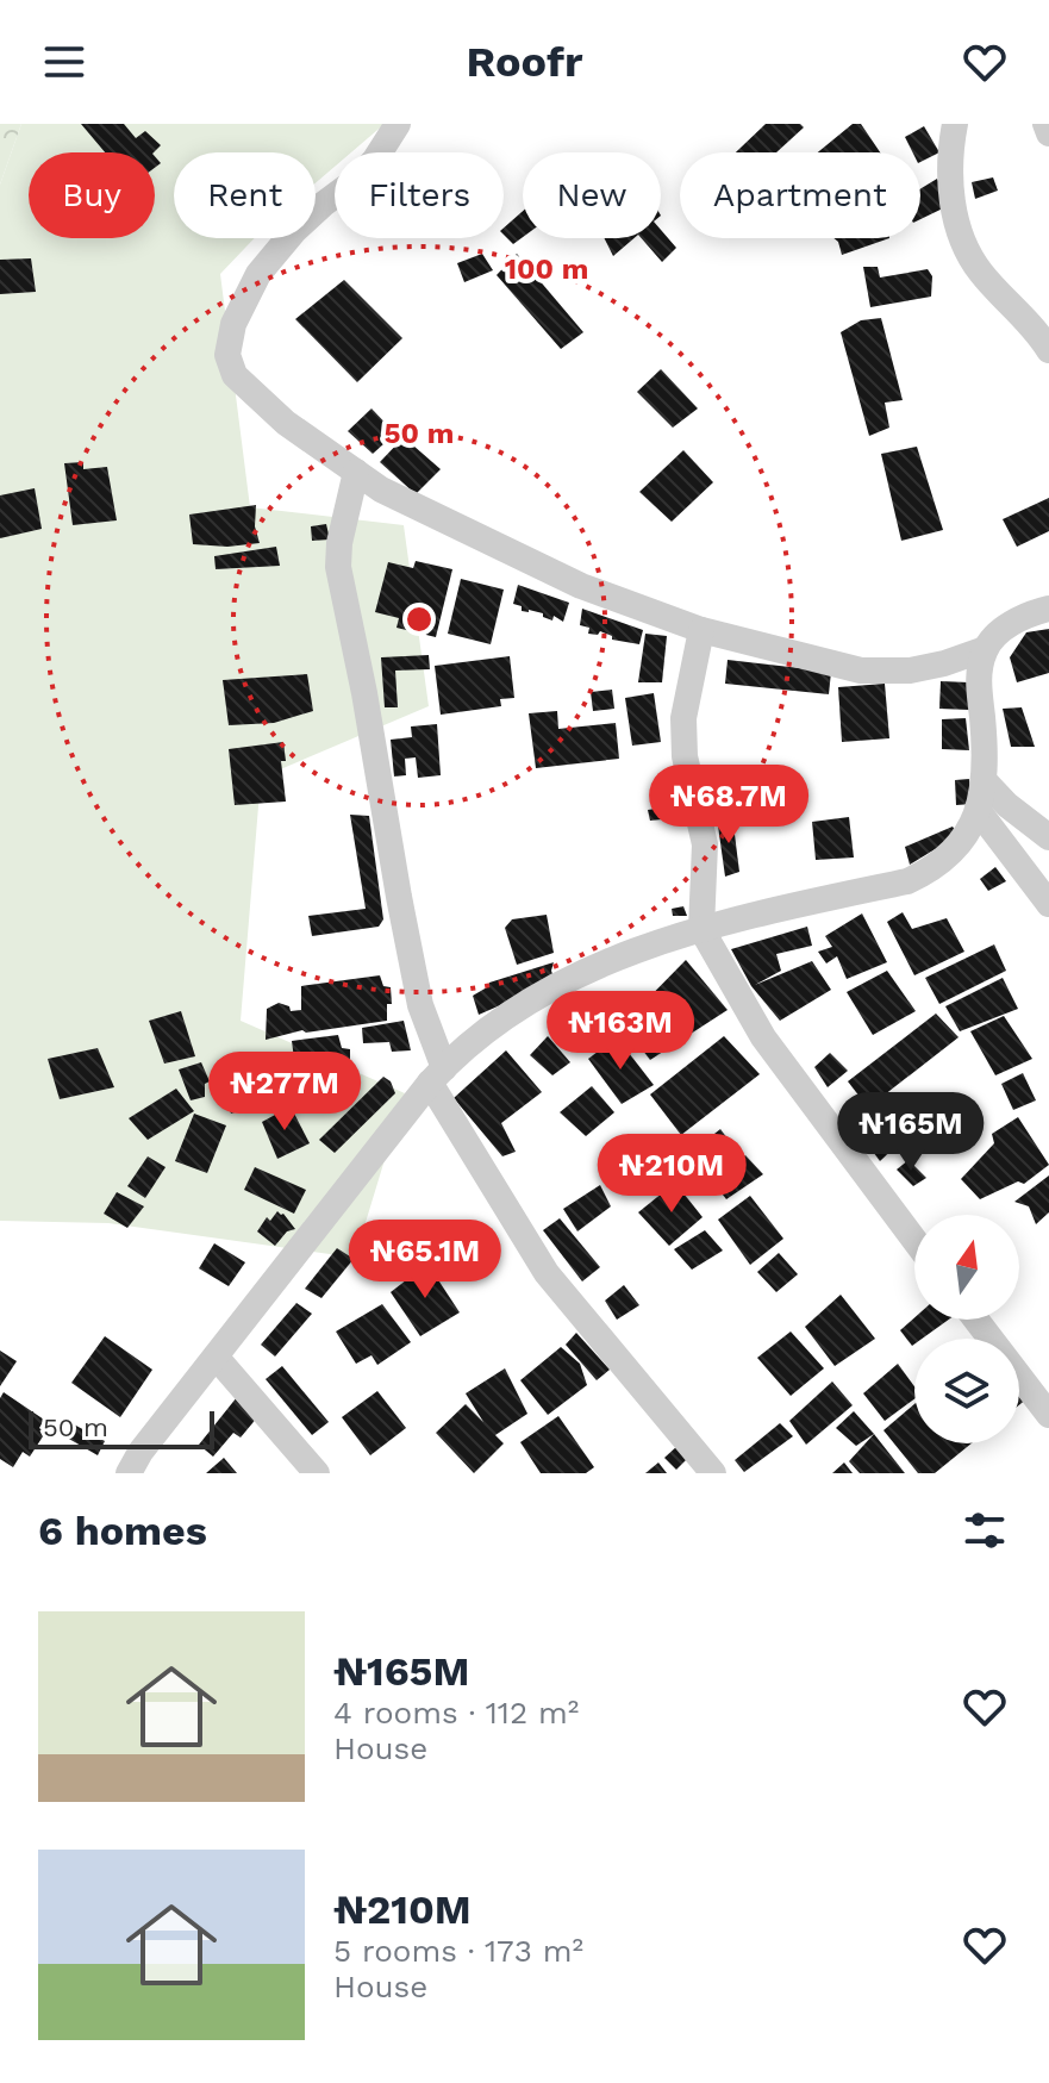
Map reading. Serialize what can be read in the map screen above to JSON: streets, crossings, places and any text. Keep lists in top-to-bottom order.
{
  "scale_bar": "50 m",
  "north": "top",
  "page": {
    "header": "Roofr",
    "chip": [
      "Buy",
      "Rent",
      "Filters",
      "New",
      "Apartment"
    ],
    "price": [
      "₦68.7M",
      "₦163M",
      "₦277M",
      "₦165M",
      "₦210M",
      "₦65.1M"
    ],
    "scale": "50 m",
    "heading": "6 homes",
    "list": [
      {
        "name": "₦165M",
        "note": "4 rooms · 112 m² · House"
      },
      {
        "name": "₦210M",
        "note": "5 rooms · 173 m² · House"
      }
    ]
  },
  "rings": ["100 m", "50 m"]
}
